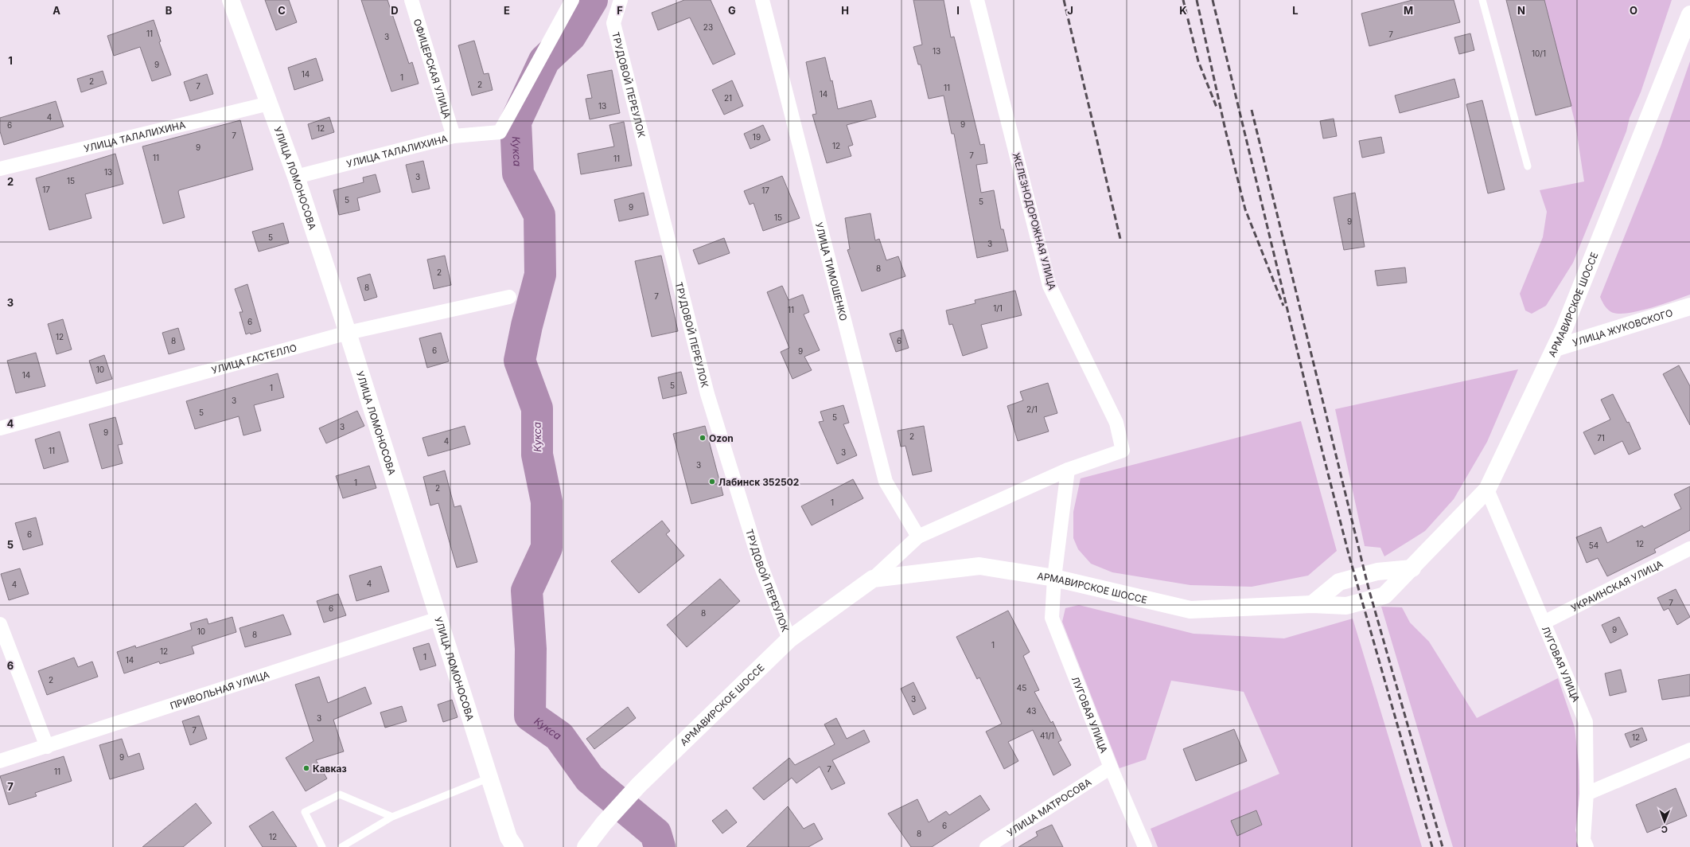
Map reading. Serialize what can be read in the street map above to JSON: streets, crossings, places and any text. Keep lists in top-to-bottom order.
{
  "streets": {
    "main road": ["УЛИЦА ЛОМОНОСОВА", "АРМАВИРСКОЕ ШОССЕ", "УЛИЦА ЖУКОВСКОГО"],
    "street": [
      "ОФИЦЕРСКАЯ УЛИЦА",
      "ТРУДОВОЙ ПЕРЕУЛОК",
      "УЛИЦА ТАЛАЛИХИНА",
      "ЖЕЛЕЗНОДОРОЖНАЯ УЛИЦА",
      "УЛИЦА ТИМОШЕНКО",
      "УЛИЦА ГАСТЕЛЛО",
      "УКРАИНСКАЯ УЛИЦА",
      "ЛУГОВАЯ УЛИЦА",
      "ПРИВОЛЬНАЯ УЛИЦА",
      "УЛИЦА МАТРОСОВА"
    ]
  },
  "crossings": [
    ["ОФИЦЕРСКАЯ УЛИЦА", "УЛИЦА ТАЛАЛИХИНА"],
    ["ТРУДОВОЙ ПЕРЕУЛОК", "АРМАВИРСКОЕ ШОССЕ"],
    ["УЛИЦА ТАЛАЛИХИНА", "УЛИЦА ЛОМОНОСОВА"],
    ["УЛИЦА ЛОМОНОСОВА", "УЛИЦА ГАСТЕЛЛО"],
    ["УЛИЦА ЛОМОНОСОВА", "ПРИВОЛЬНАЯ УЛИЦА"],
    ["ЖЕЛЕЗНОДОРОЖНАЯ УЛИЦА", "АРМАВИРСКОЕ ШОССЕ"],
    ["УЛИЦА ТИМОШЕНКО", "АРМАВИРСКОЕ ШОССЕ"],
    ["АРМАВИРСКОЕ ШОССЕ", "УЛИЦА ЖУКОВСКОГО"],
    ["АРМАВИРСКОЕ ШОССЕ", "ЛУГОВАЯ УЛИЦА"],
    ["УКРАИНСКАЯ УЛИЦА", "ЛУГОВАЯ УЛИЦА"],
    ["ЛУГОВАЯ УЛИЦА", "УЛИЦА МАТРОСОВА"]
  ],
  "water": ["Кукса"],
  "places": ["Ozon", "Лабинск 352502", "Кавказ"],
  "house_numbers": [
    "23",
    "11",
    "7",
    "3",
    "13",
    "10/1",
    "9",
    "14",
    "1",
    "2",
    "2",
    "7",
    "11",
    "14",
    "21",
    "13",
    "4",
    "9",
    "6",
    "12",
    "7",
    "19",
    "12",
    "9",
    "7",
    "11",
    "11",
    "13",
    "3",
    "15",
    "17",
    "17",
    "5",
    "5",
    "9",
    "15",
    "9",
    "5",
    "3",
    "8",
    "2",
    "8",
    "7",
    "1/1",
    "11",
    "6",
    "12",
    "8",
    "6",
    "6",
    "9",
    "10",
    "14",
    "5",
    "1",
    "3",
    "2/1",
    "5",
    "5",
    "3",
    "9",
    "2",
    "71",
    "4",
    "11",
    "3",
    "3",
    "1",
    "2",
    "1",
    "6",
    "12",
    "54",
    "4",
    "4",
    "7",
    "6",
    "8",
    "9",
    "10",
    "8",
    "1",
    "12",
    "1",
    "14",
    "2",
    "45",
    "3",
    "43",
    "3",
    "7",
    "41/1",
    "12",
    "9",
    "7",
    "11",
    "6",
    "8",
    "12"
  ],
  "north": "bottom",
  "grid": {
    "columns": [
      "A",
      "B",
      "C",
      "D",
      "E",
      "F",
      "G",
      "H",
      "I",
      "J",
      "K",
      "L",
      "M",
      "N",
      "O"
    ],
    "rows": [
      "1",
      "2",
      "3",
      "4",
      "5",
      "6",
      "7"
    ]
  }
}
